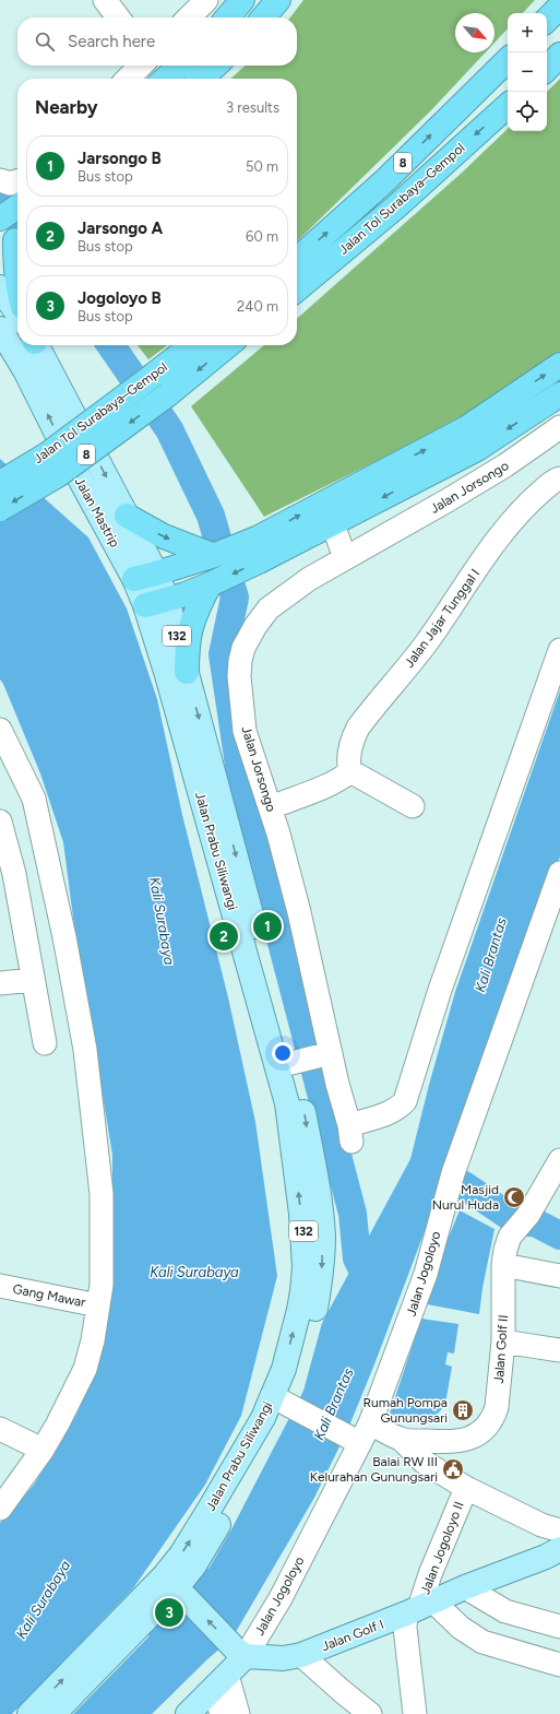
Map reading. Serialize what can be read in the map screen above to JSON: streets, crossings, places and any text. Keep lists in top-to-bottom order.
{
  "streets": {
    "highway": ["8", "Jalan Tol Surabaya–Gempol"],
    "main road": [
      "Jalan Mastrip",
      "132",
      "Jalan Prabu Siliwangi",
      "Jalan Golf I"
    ],
    "street": [
      "Jalan Jorsongo",
      "Jalan Jajar Tunggal I",
      "Jalan Jogoloyo",
      "Gang Mawar",
      "Jalan Golf II",
      "Jalan Jogoloyo II"
    ]
  },
  "crossings": [
    ["Jalan Jogoloyo", "Jalan Golf II"],
    ["Jalan Jogoloyo", "Jalan Golf I"],
    ["Jalan Jogoloyo II", "Jalan Golf I"]
  ],
  "water": ["Kali Surabaya", "Kali Brantas"],
  "places": {
    "mosque": ["Masjid Nurul Huda"],
    "building": ["Rumah Pompa Gunungsari"],
    "public building": ["Balai RW III Kelurahan Gunungsari"]
  },
  "north": "bottom right",
  "page": {
    "map_buttons": ["+", "−"],
    "search": "Search here",
    "heading": ["Nearby", "3 results"],
    "list": [
      {
        "mark": "1",
        "name": "Jarsongo B",
        "note": "Bus stop",
        "value": "50 m"
      },
      {
        "mark": "2",
        "name": "Jarsongo A",
        "note": "Bus stop",
        "value": "60 m"
      },
      {
        "mark": "3",
        "name": "Jogoloyo B",
        "note": "Bus stop",
        "value": "240 m"
      }
    ],
    "pins": ["1", "2", "3"]
  }
}
